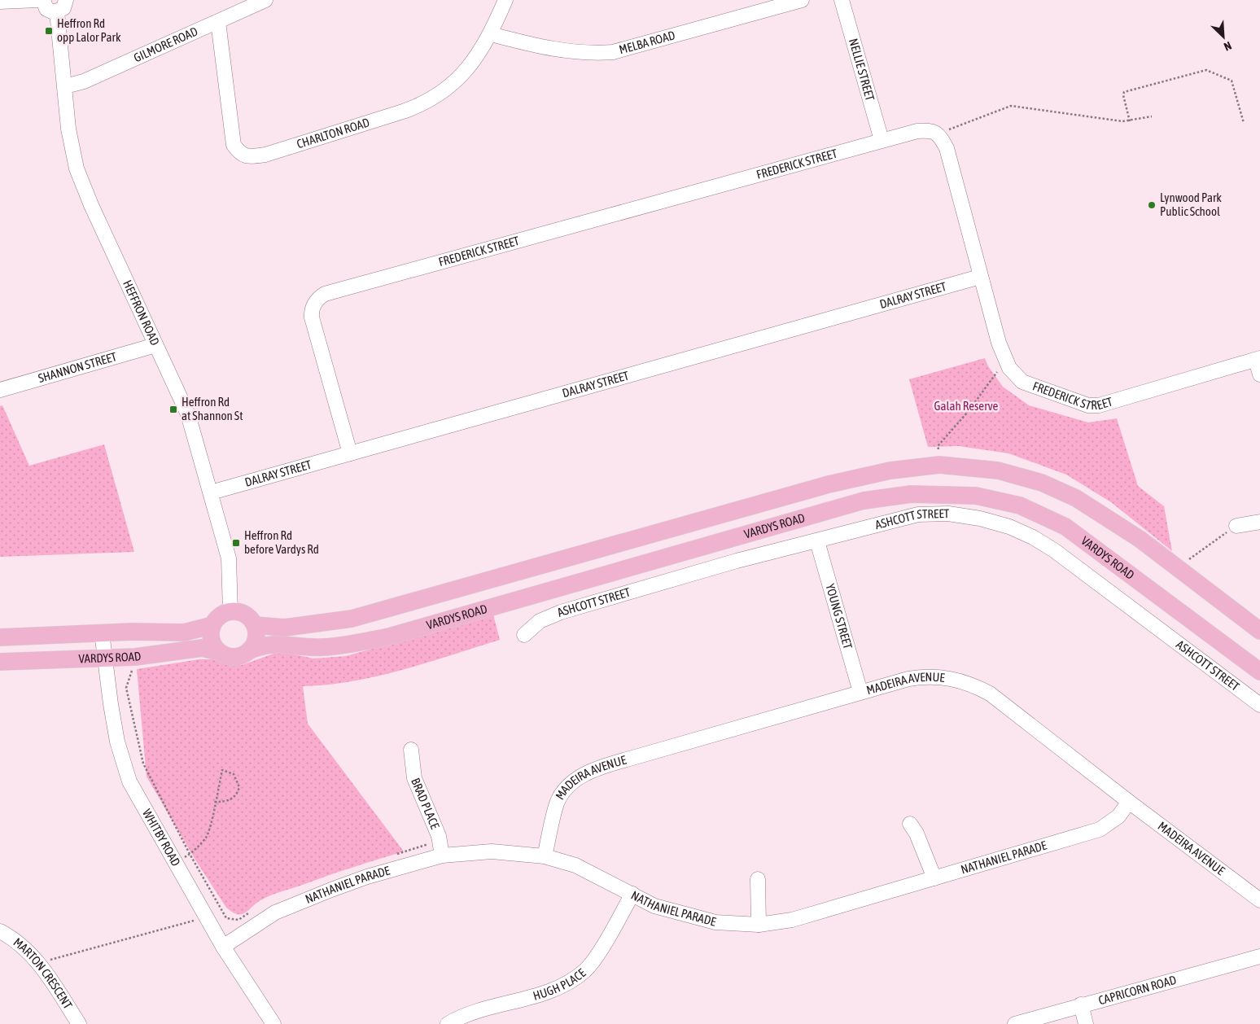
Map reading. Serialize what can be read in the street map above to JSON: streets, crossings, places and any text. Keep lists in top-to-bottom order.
{
  "streets": {
    "main road": ["VARDYS ROAD"],
    "street": [
      "MELBA ROAD",
      "GILMORE ROAD",
      "NELLIE STREET",
      "CHARLTON ROAD",
      "FREDERICK STREET",
      "DALRAY STREET",
      "HEFFRON ROAD",
      "SHANNON STREET",
      "ASHCOTT STREET",
      "YOUNG STREET",
      "MADEIRA AVENUE",
      "BRAD PLACE",
      "WHITBY ROAD",
      "NATHANIEL PARADE",
      "MARTON CRESCENT",
      "HUGH PLACE",
      "CAPRICORN ROAD"
    ]
  },
  "crossings": [
    ["MELBA ROAD", "CHARLTON ROAD"],
    ["GILMORE ROAD", "CHARLTON ROAD"],
    ["GILMORE ROAD", "HEFFRON ROAD"],
    ["NELLIE STREET", "FREDERICK STREET"],
    ["FREDERICK STREET", "DALRAY STREET"],
    ["DALRAY STREET", "HEFFRON ROAD"],
    ["HEFFRON ROAD", "SHANNON STREET"],
    ["HEFFRON ROAD", "VARDYS ROAD"],
    ["ASHCOTT STREET", "YOUNG STREET"],
    ["VARDYS ROAD", "WHITBY ROAD"],
    ["YOUNG STREET", "MADEIRA AVENUE"],
    ["MADEIRA AVENUE", "NATHANIEL PARADE"],
    ["BRAD PLACE", "NATHANIEL PARADE"],
    ["WHITBY ROAD", "NATHANIEL PARADE"],
    ["NATHANIEL PARADE", "HUGH PLACE"]
  ],
  "parks": ["Galah Reserve"],
  "places": {
    "transit": ["Heffron Rd opp Lalor Park", "Heffron Rd at Shannon St", "Heffron Rd before Vardys Rd"],
    "other": ["Lynwood Park Public School"]
  },
  "north": "bottom right"
}
